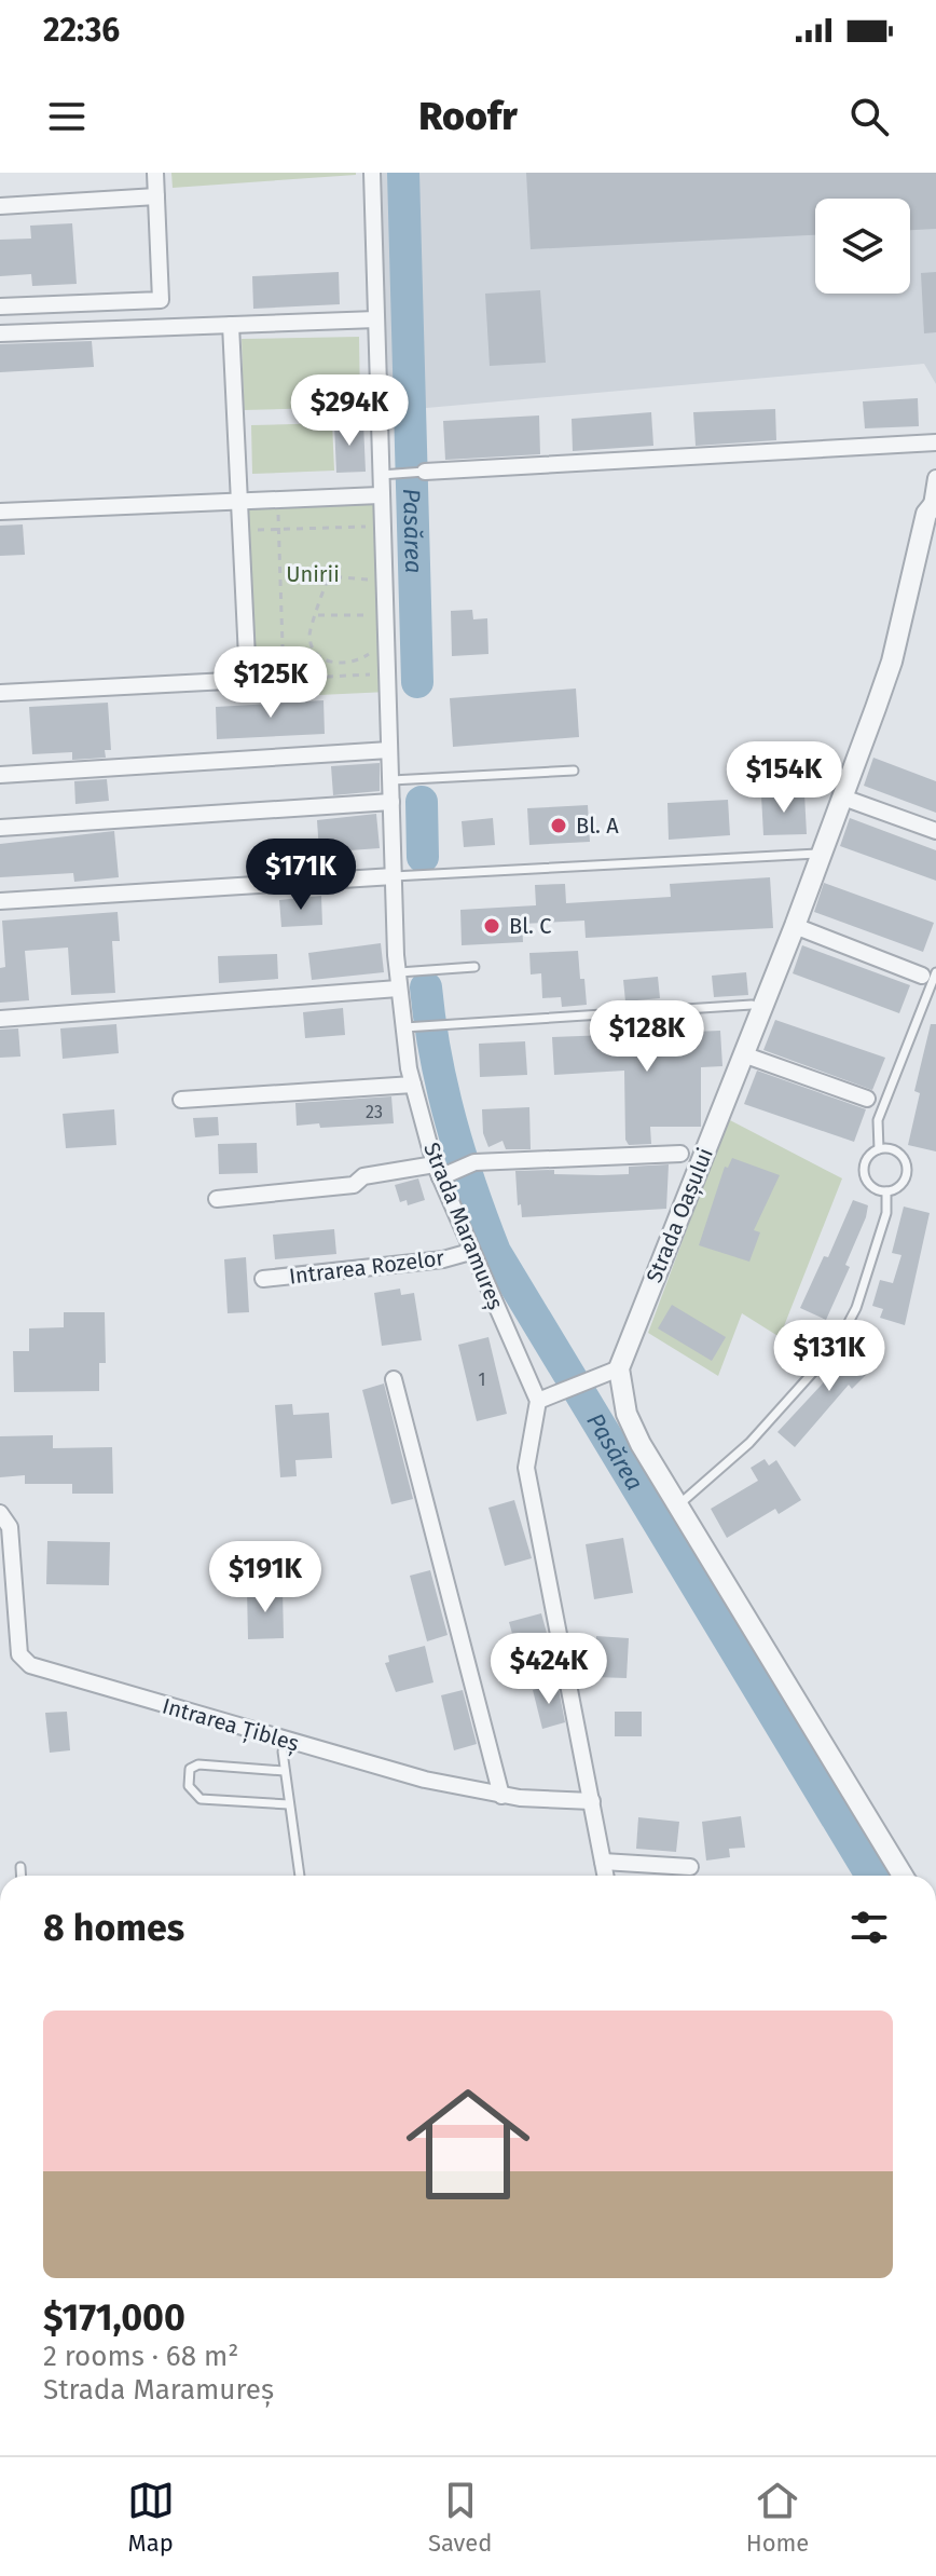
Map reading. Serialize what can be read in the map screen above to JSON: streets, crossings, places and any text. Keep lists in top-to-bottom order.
{
  "streets": {
    "street": [
      "Strada Oașului",
      "Strada Maramureș",
      "Intrarea Rozelor",
      "Intrarea Țibleș"
    ]
  },
  "crossings": [
    ["Strada Maramureș", "Intrarea Rozelor"]
  ],
  "water": ["Pasărea"],
  "parks": ["Unirii"],
  "places": ["Bl. A", "Bl. C"],
  "house_numbers": ["23", "1"],
  "page": {
    "status": "22:36",
    "header": "Roofr",
    "price": [
      "$294K",
      "$125K",
      "$154K",
      "$171K",
      "$128K",
      "$131K",
      "$191K",
      "$424K"
    ],
    "heading": "8 homes",
    "list": [
      {
        "name": "$171,000",
        "note": "2 rooms · 68 m² · Strada Maramureș"
      }
    ],
    "tabs": ["Map", "Saved", "Home"]
  }
}
